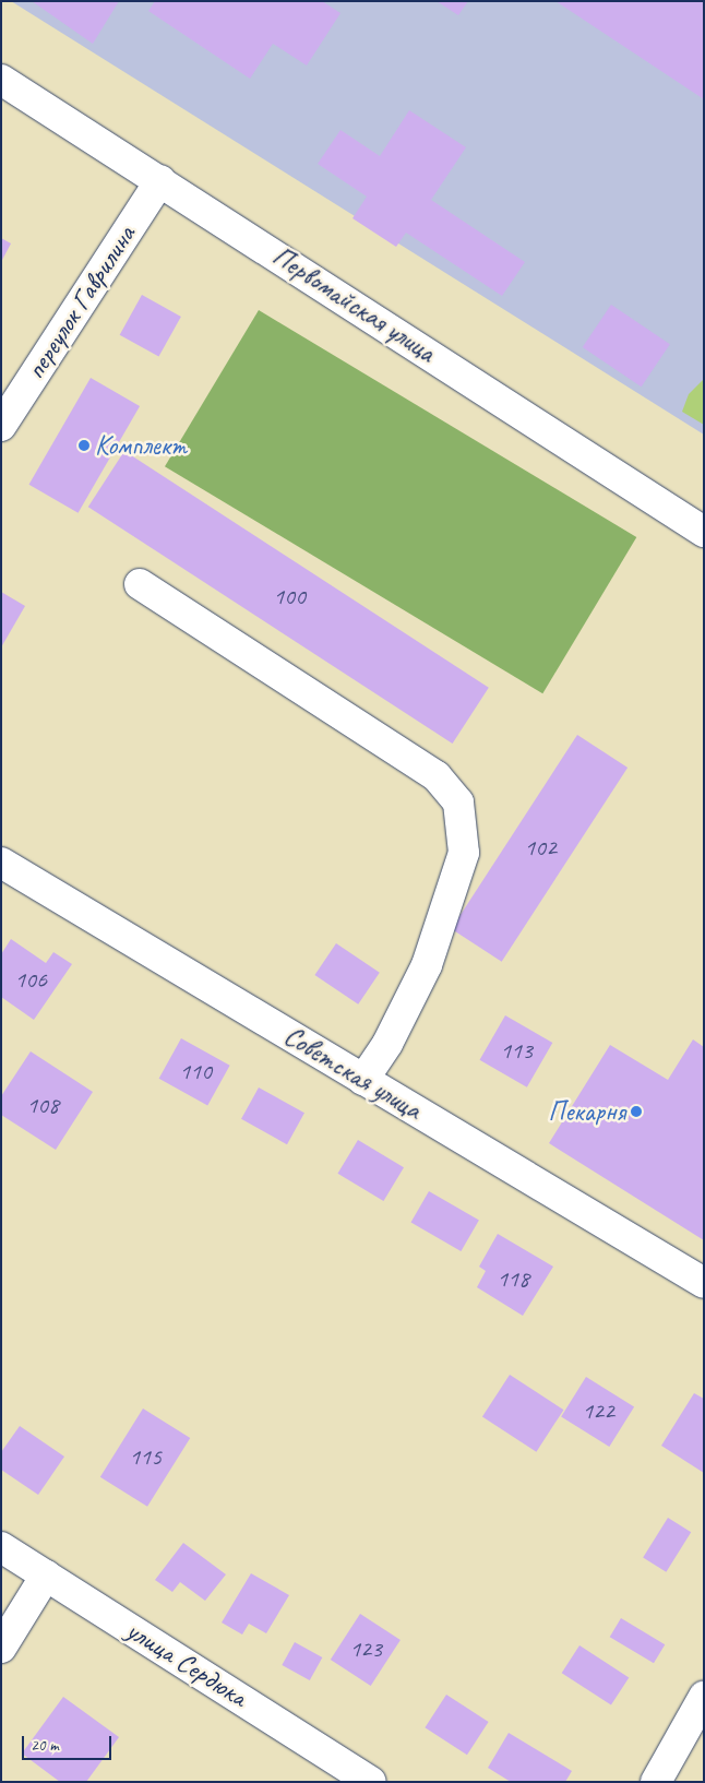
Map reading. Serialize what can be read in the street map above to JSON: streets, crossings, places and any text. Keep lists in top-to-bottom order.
{
  "streets": {
    "street": [
      "переулок Гаврилина",
      "Первомайская улица",
      "Советская улица",
      "улица Сердюка"
    ]
  },
  "crossings": [
    ["переулок Гаврилина", "Первомайская улица"]
  ],
  "places": ["Комплект", "Пекарня"],
  "house_numbers": [
    "100",
    "102",
    "106",
    "113",
    "110",
    "108",
    "118",
    "122",
    "115",
    "123"
  ],
  "scale_bar": "20 m"
}
